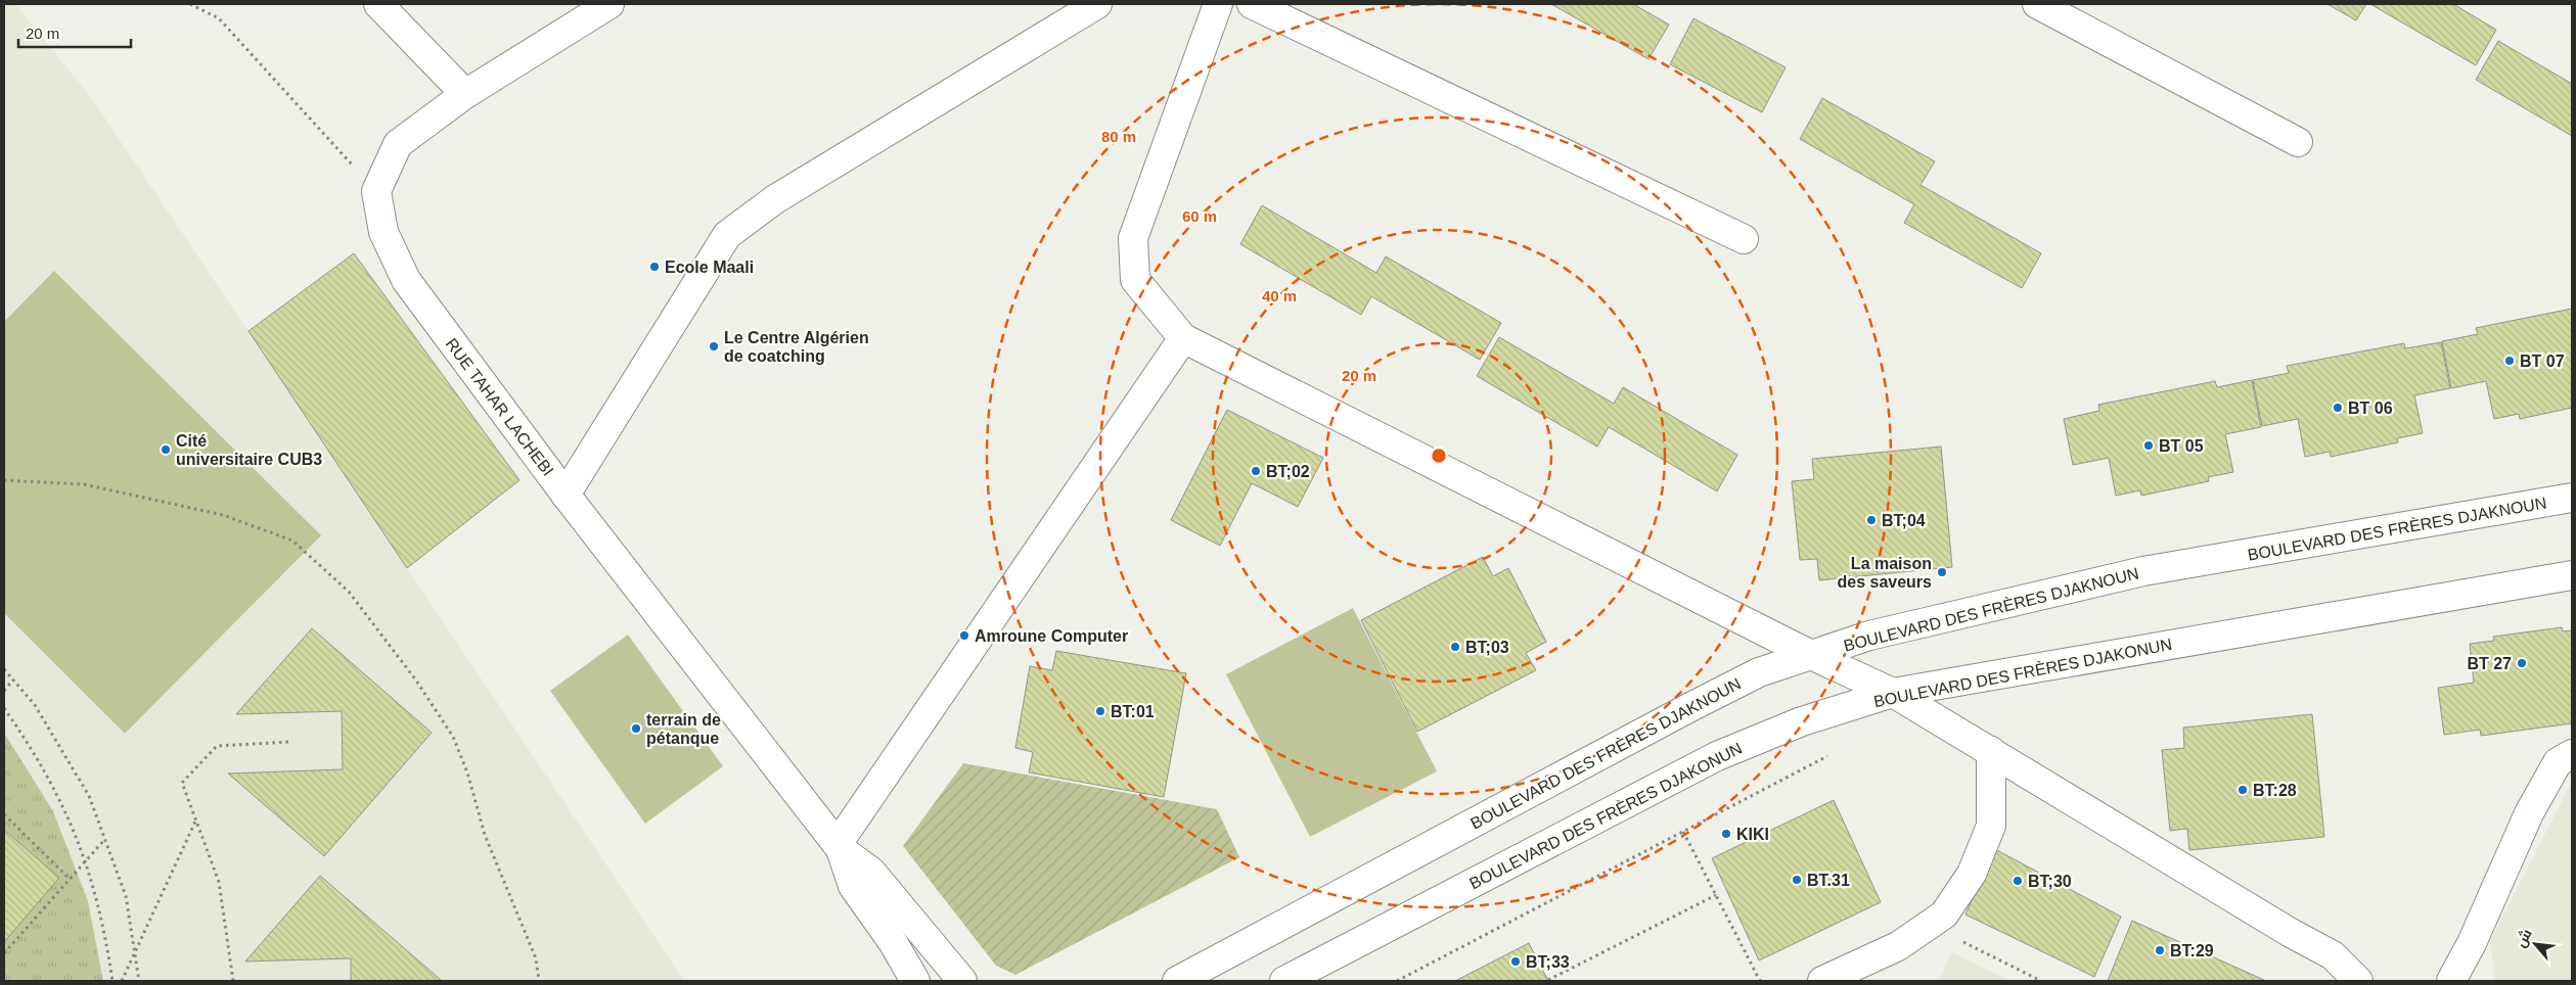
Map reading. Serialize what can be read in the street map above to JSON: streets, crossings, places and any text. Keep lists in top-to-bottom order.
{
  "streets": {
    "street": ["RUE TAHAR LACHEBI", "BOULEVARD DES FRÈRES DJAKNOUN", "BOULEVARD DES FRÈRES DJAKONUN"]
  },
  "places": [
    "Ecole Maali",
    "Le Centre Algérien de coatching",
    "BT 07",
    "BT 06",
    "BT 05",
    "Cité universitaire CUB3",
    "BT;02",
    "BT;04",
    "La maison des saveurs",
    "Amroune Computer",
    "BT;03",
    "BT 27",
    "BT:01",
    "terrain de pétanque",
    "BT:28",
    "KIKI",
    "BT.31",
    "BT;30",
    "BT:29",
    "BT;33"
  ],
  "scale_bar": "20 m",
  "north": "top left",
  "rings": [
    "80 m",
    "60 m",
    "40 m",
    "20 m"
  ]
}
